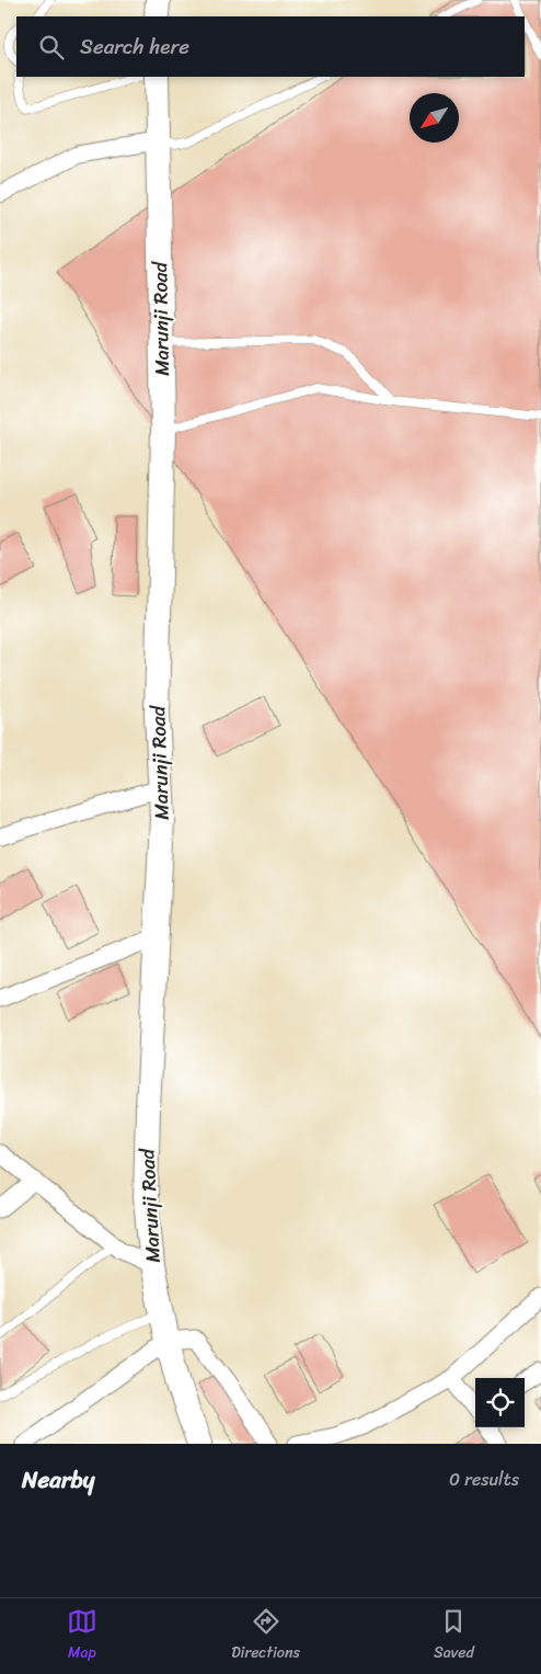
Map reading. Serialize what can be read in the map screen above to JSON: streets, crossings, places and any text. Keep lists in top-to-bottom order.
{
  "streets": {
    "street": ["Marunji Road"]
  },
  "north": "bottom left",
  "page": {
    "search": "Search here",
    "heading": ["Nearby", "0 results"],
    "nav": ["Map", "Directions", "Saved"]
  }
}
